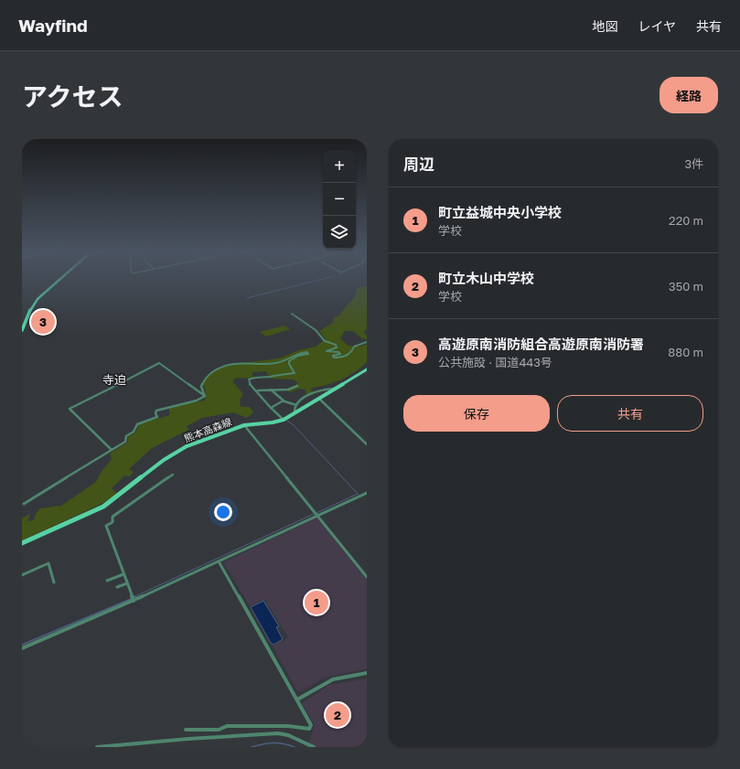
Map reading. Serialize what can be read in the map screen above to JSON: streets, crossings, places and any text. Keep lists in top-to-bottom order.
{
  "streets": {
    "main road": ["熊本高森線"]
  },
  "districts": ["寺迫"],
  "page": {
    "header": "Wayfind",
    "nav": ["地図", "レイヤ", "共有"],
    "title": "アクセス",
    "buttons": [
      "経路",
      ["保存", "共有"]
    ],
    "heading": ["周辺", "3件"],
    "map_buttons": ["+", "−"],
    "list": [
      {
        "mark": "1",
        "name": "町立益城中央小学校",
        "note": "学校",
        "value": "220 m"
      },
      {
        "mark": "2",
        "name": "町立木山中学校",
        "note": "学校",
        "value": "350 m"
      },
      {
        "mark": "3",
        "name": "高遊原南消防組合高遊原南消防署",
        "note": "公共施設 · 国道443号",
        "value": "880 m"
      }
    ],
    "pins": ["3", "1", "2"]
  }
}
